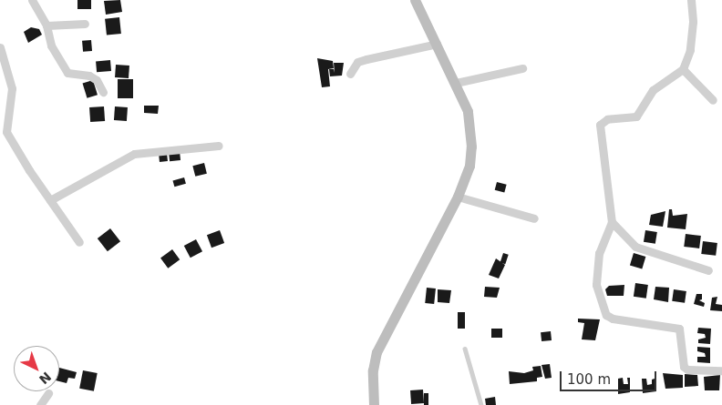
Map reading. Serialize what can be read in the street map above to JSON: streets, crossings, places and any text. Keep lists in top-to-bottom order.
{
  "scale_bar": "100 m",
  "north": "bottom right"
}
